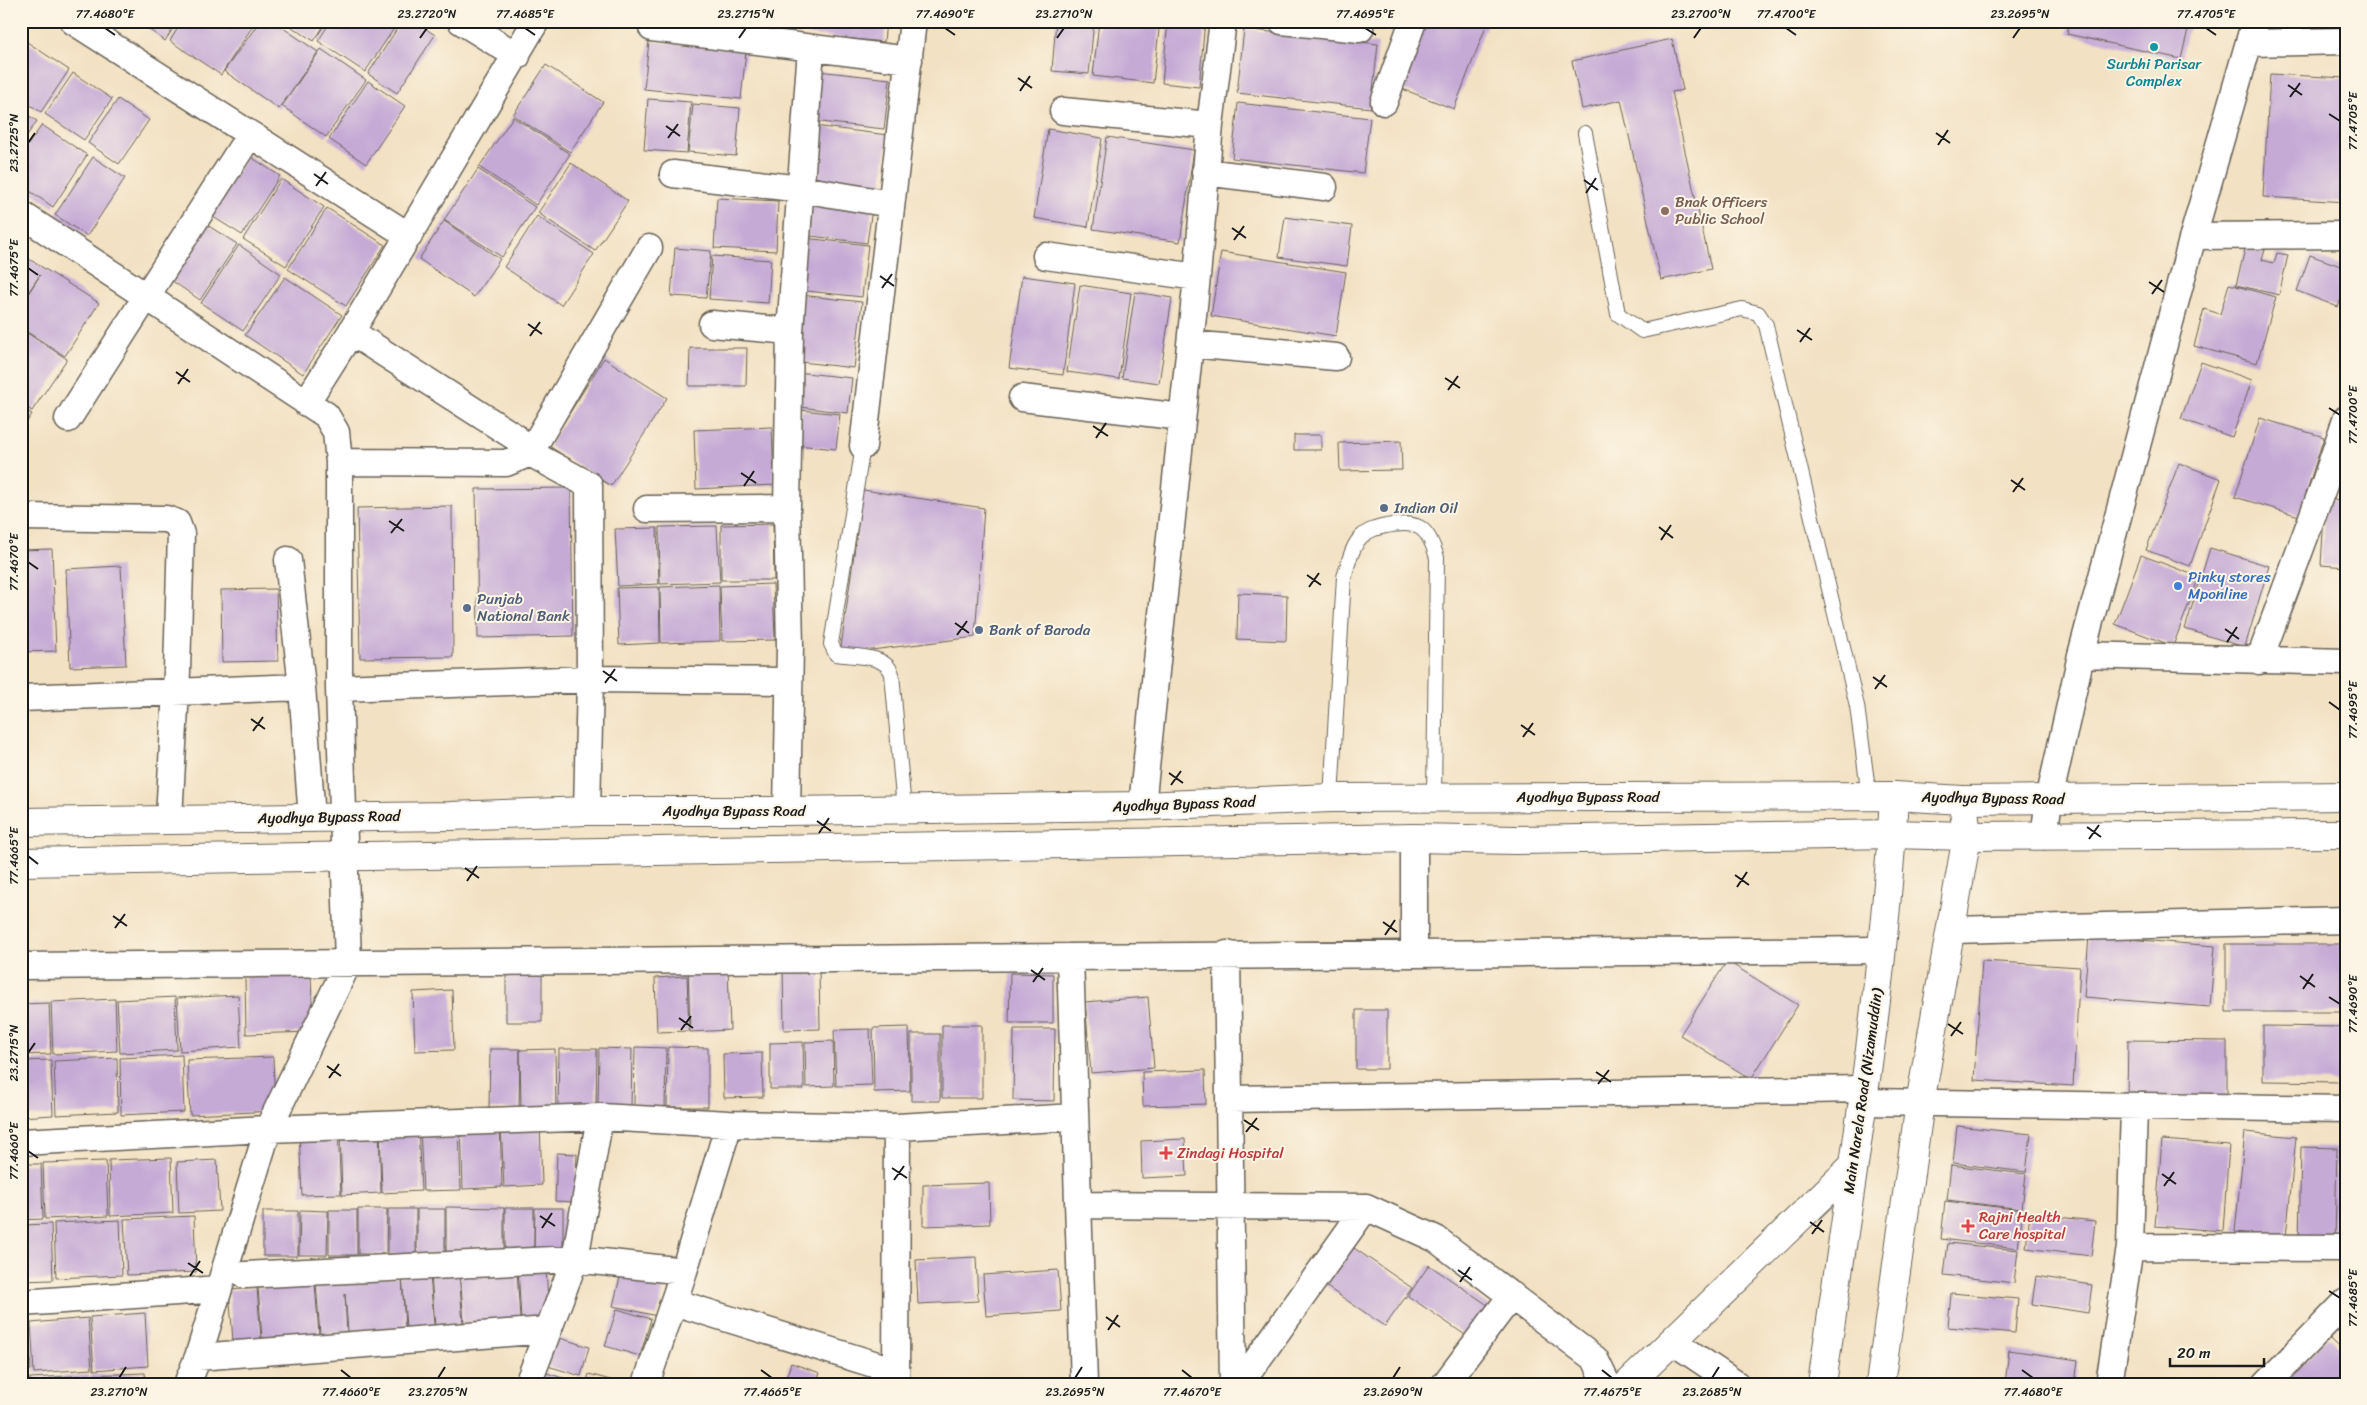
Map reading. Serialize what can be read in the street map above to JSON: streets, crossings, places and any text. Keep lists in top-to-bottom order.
{
  "streets": {
    "main road": ["Ayodhya Bypass Road", "Main Narela Road (Nizamuddin)"]
  },
  "crossings": [
    ["Ayodhya Bypass Road", "Main Narela Road (Nizamuddin)"]
  ],
  "places": {
    "other": [
      "Surbhi Parisar Complex",
      "Bnak Officers Public School",
      "Indian Oil",
      "Pinky stores Mponline",
      "Punjab National Bank",
      "Bank of Baroda"
    ],
    "health": ["Zindagi Hospital", "Rajni Health Care hospital"]
  },
  "scale_bar": "20 m",
  "coordinates": [
    "77.4680°E",
    "23.2720°N",
    "77.4685°E",
    "23.2715°N",
    "77.4690°E",
    "23.2710°N",
    "77.4695°E",
    "23.2700°N",
    "77.4700°E",
    "23.2695°N",
    "77.4705°E",
    "23.2725°N",
    "77.4675°E",
    "77.4670°E",
    "77.4665°E",
    "77.4660°E",
    "23.2705°N",
    "23.2690°N",
    "23.2685°N"
  ]
}
